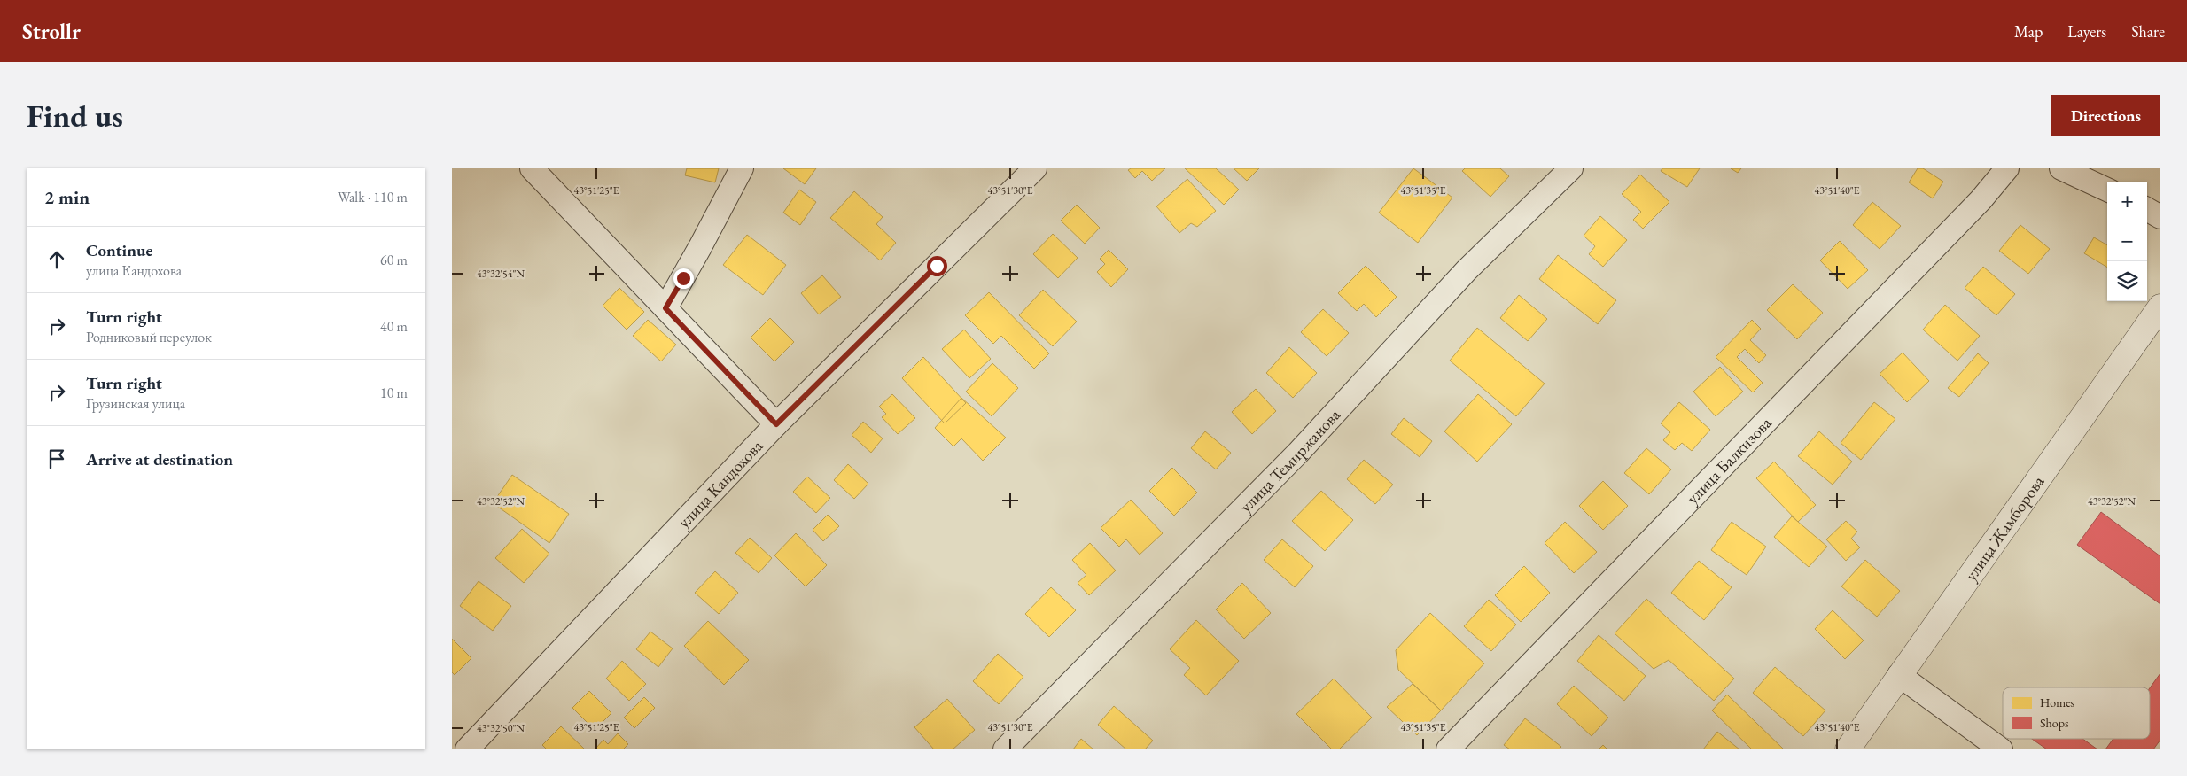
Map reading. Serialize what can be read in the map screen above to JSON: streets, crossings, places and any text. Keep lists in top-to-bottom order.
{
  "streets": {
    "street": [
      "улица Темиржанова",
      "улица Балкизова",
      "улица Кандохова",
      "улица Жамборова"
    ]
  },
  "legend": ["Homes", "Shops"],
  "page": {
    "header": "Strollr",
    "nav": ["Map", "Layers", "Share"],
    "buttons": "Directions",
    "title": "Find us",
    "heading": ["2 min", "Walk · 110 m"],
    "map_buttons": ["+", "−"],
    "list": [
      ["Continue", "улица Кандохова", "60 m"],
      ["Turn right", "Родниковый переулок", "40 m"],
      ["Turn right", "Грузинская улица", "10 m"],
      "Arrive at destination"
    ]
  },
  "coordinates": [
    "43°51'25\"E",
    "43°51'30\"E",
    "43°51'35\"E",
    "43°51'40\"E",
    "43°32'54\"N",
    "43°32'52\"N",
    "43°32'50\"N"
  ]
}
